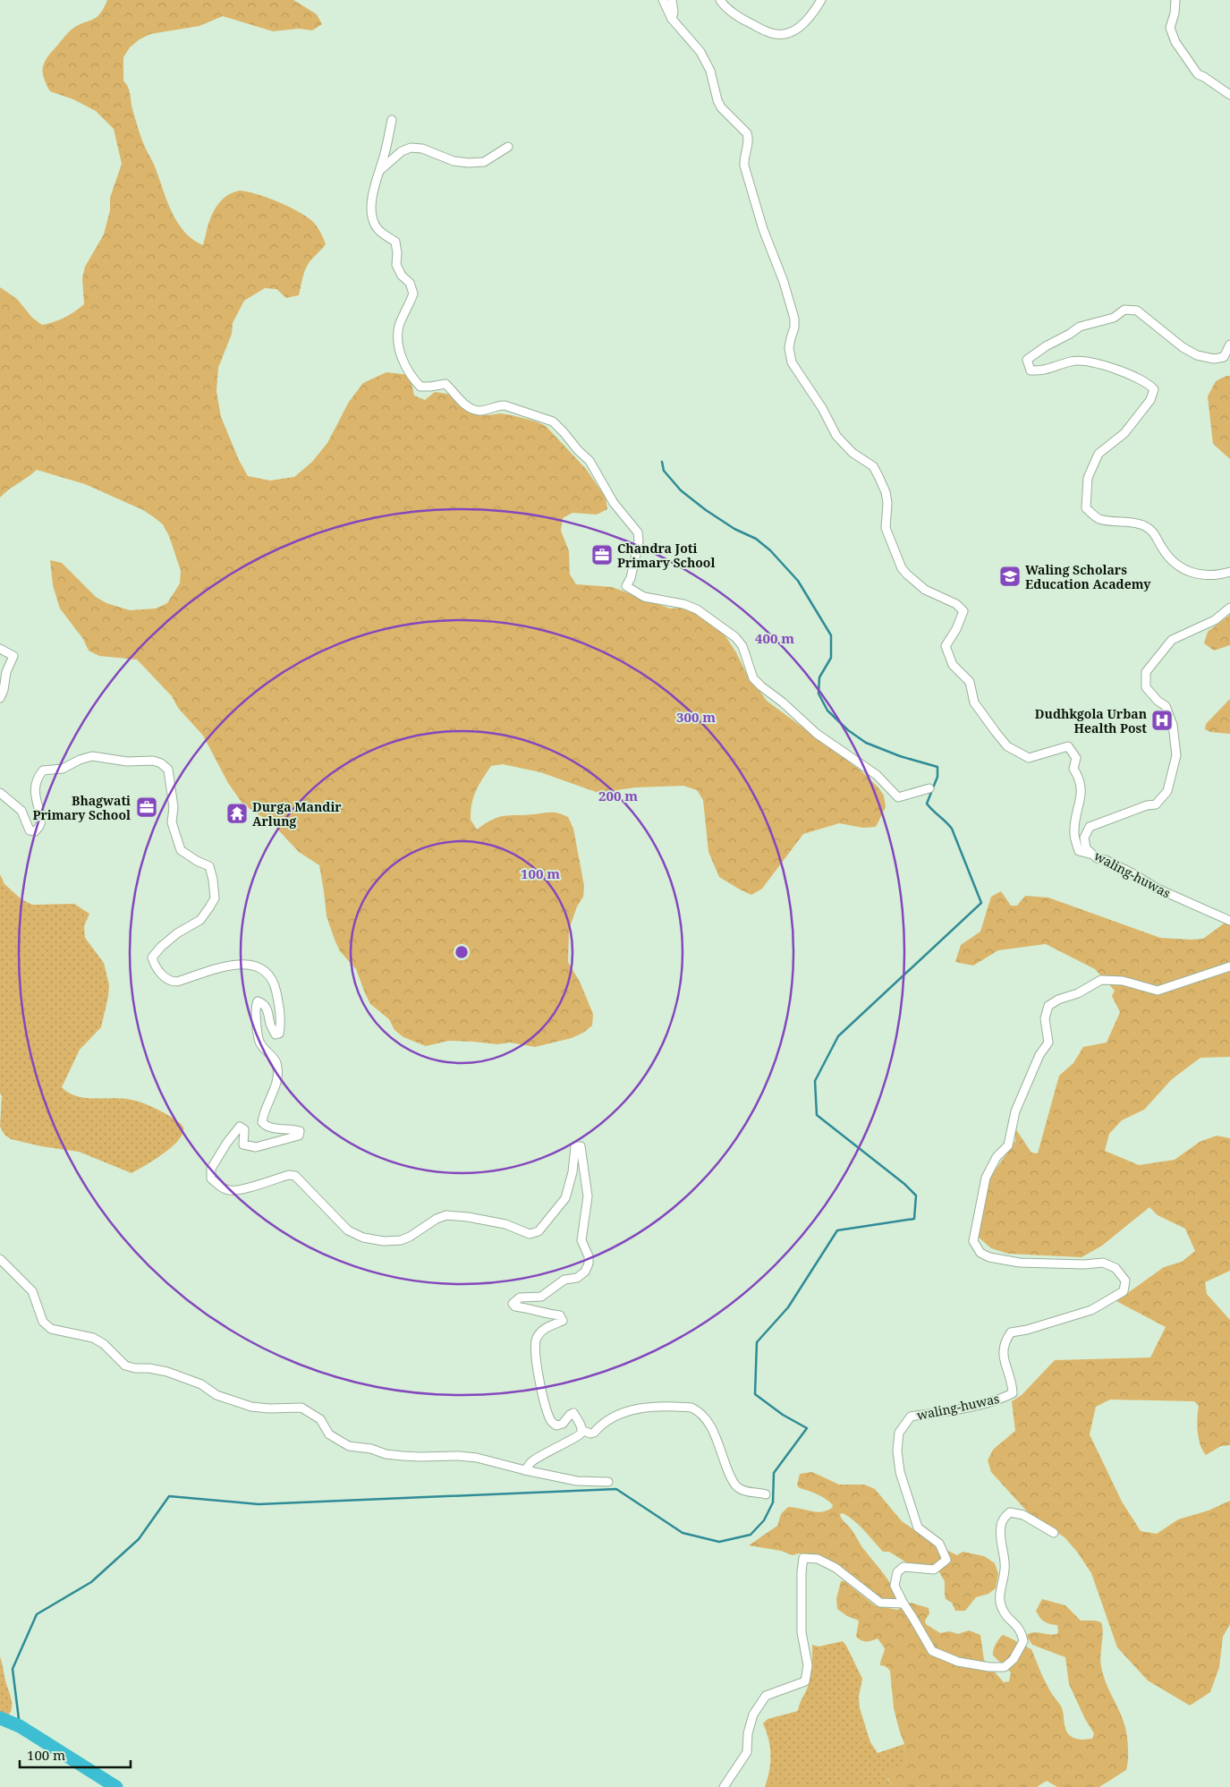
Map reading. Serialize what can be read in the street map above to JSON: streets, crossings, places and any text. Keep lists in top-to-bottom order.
{
  "streets": {
    "street": ["waling-huwas"]
  },
  "places": {
    "office": ["Chandra Joti Primary School", "Bhagwati Primary School"],
    "school or university": ["Waling Scholars Education Academy"],
    "hospital": ["Dudhkgola Urban Health Post"],
    "temple": ["Durga Mandir Arlung"]
  },
  "scale_bar": "100 m",
  "rings": [
    "400 m",
    "300 m",
    "200 m",
    "100 m"
  ]
}
